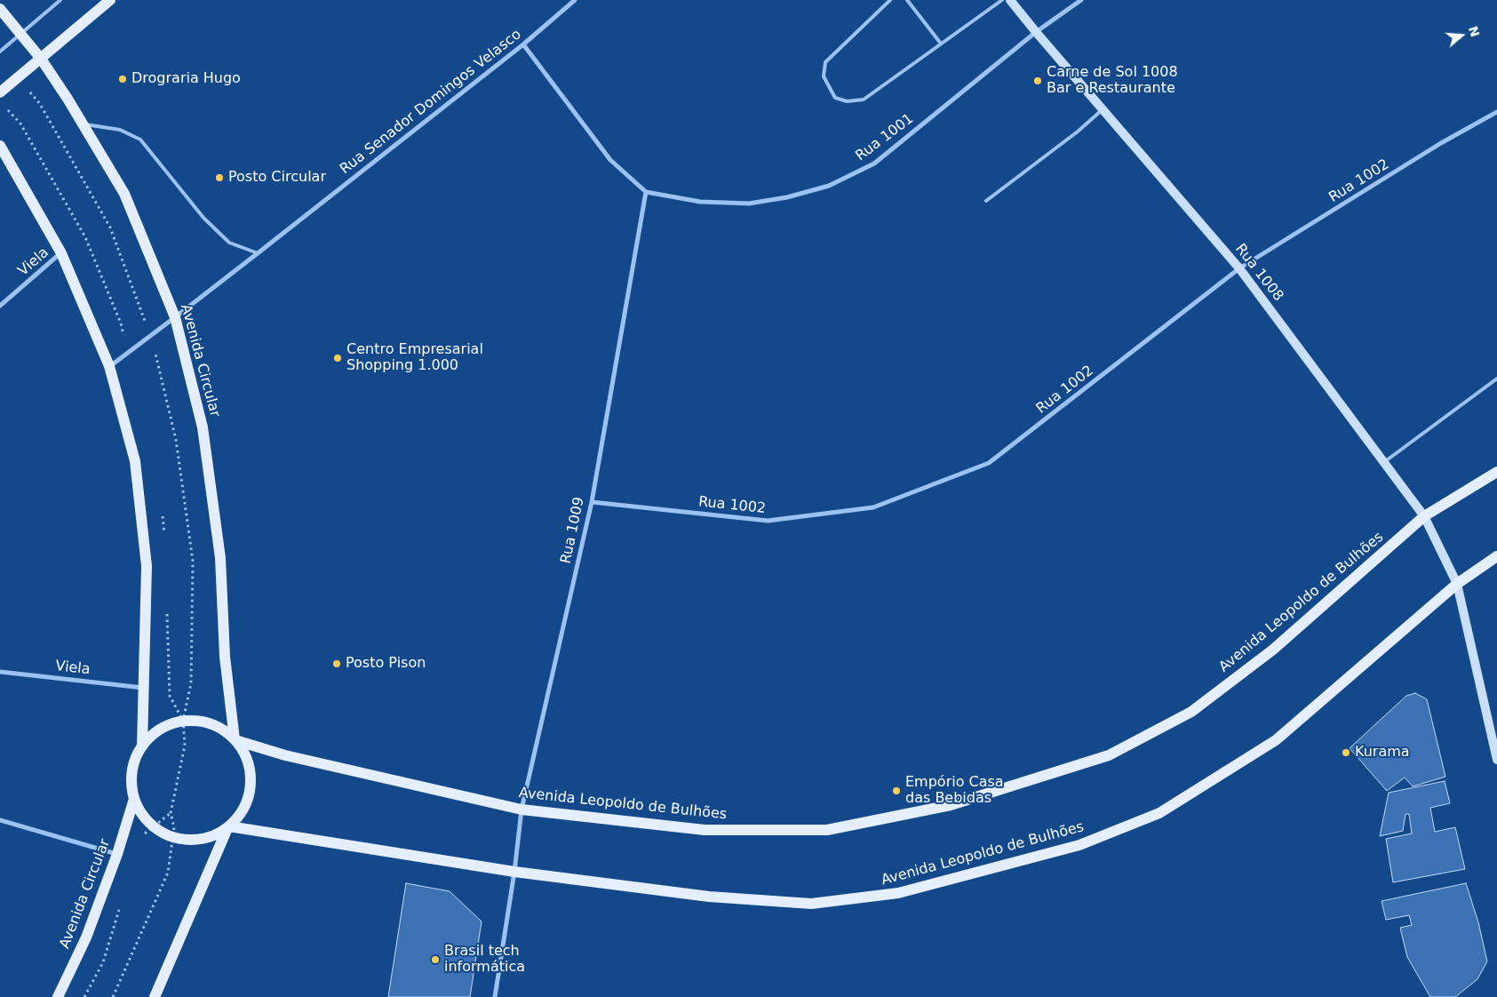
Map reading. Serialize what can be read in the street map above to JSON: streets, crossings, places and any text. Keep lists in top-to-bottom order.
{
  "streets": {
    "main road": ["Avenida Circular", "Avenida Leopoldo de Bulhões"],
    "street": [
      "Rua Senador Domingos Velasco",
      "Rua 1001",
      "Rua 1002",
      "Viela",
      "Rua 1008",
      "Rua 1009"
    ]
  },
  "crossings": [
    ["Rua Senador Domingos Velasco", "Avenida Circular"],
    ["Rua 1001", "Rua 1008"],
    ["Rua 1001", "Rua 1009"],
    ["Rua 1002", "Rua 1008"],
    ["Rua 1002", "Rua 1009"],
    ["Rua 1008", "Avenida Leopoldo de Bulhões"],
    ["Avenida Circular", "Avenida Leopoldo de Bulhões"],
    ["Rua 1009", "Avenida Leopoldo de Bulhões"]
  ],
  "places": [
    "Drograria Hugo",
    "Carne de Sol 1008 Bar e Restaurante",
    "Posto Circular",
    "Centro Empresarial Shopping 1.000",
    "Posto Pison",
    "Kurama",
    "Empório Casa das Bebidas",
    "Brasil tech informática"
  ],
  "north": "right"
}
